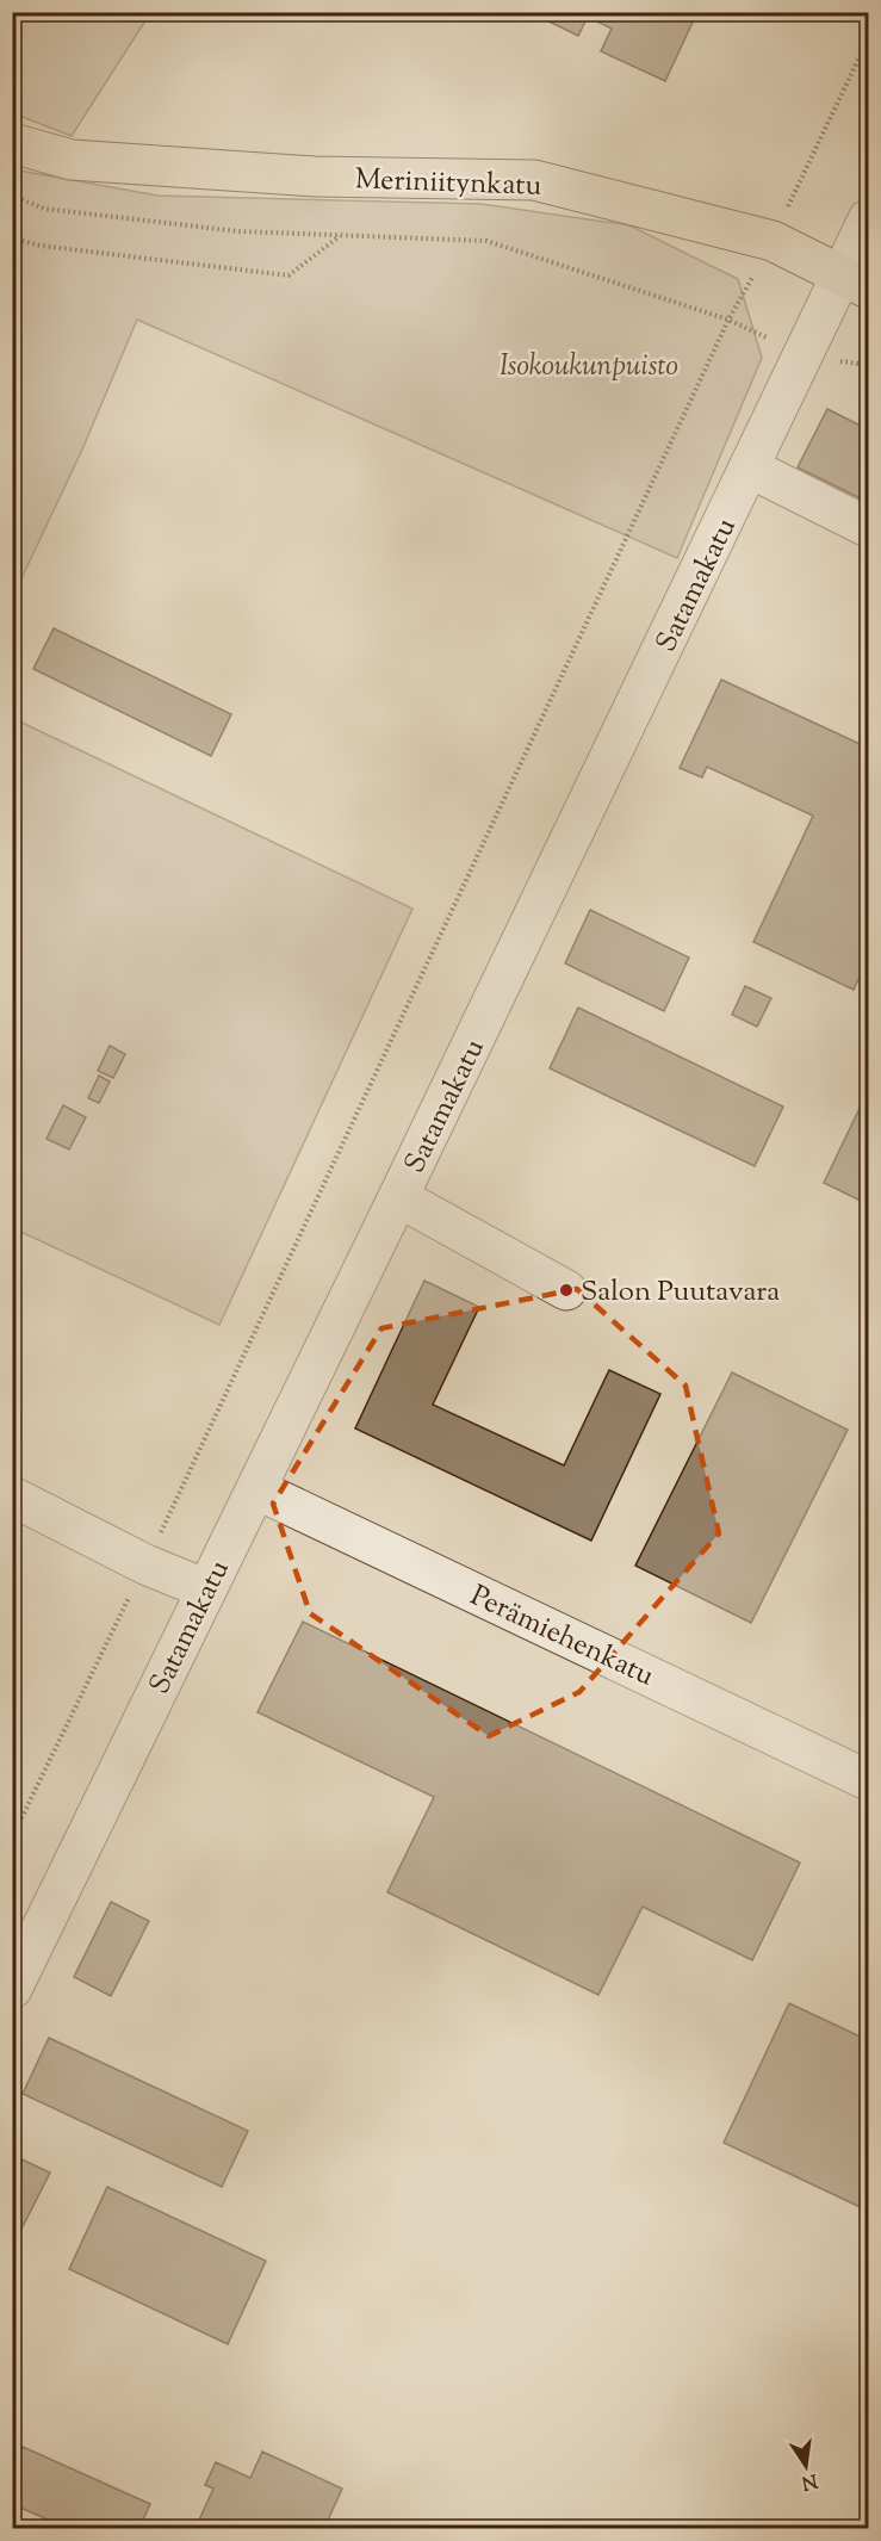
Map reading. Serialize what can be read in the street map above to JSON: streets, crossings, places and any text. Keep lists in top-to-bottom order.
{
  "streets": {
    "main road": ["Meriniitynkatu"],
    "street": ["Satamakatu", "Perämiehenkatu"]
  },
  "crossings": [
    ["Meriniitynkatu", "Satamakatu"],
    ["Satamakatu", "Perämiehenkatu"]
  ],
  "parks": ["Isokoukunpuisto"],
  "places": ["Salon Puutavara"],
  "north": "bottom"
}
